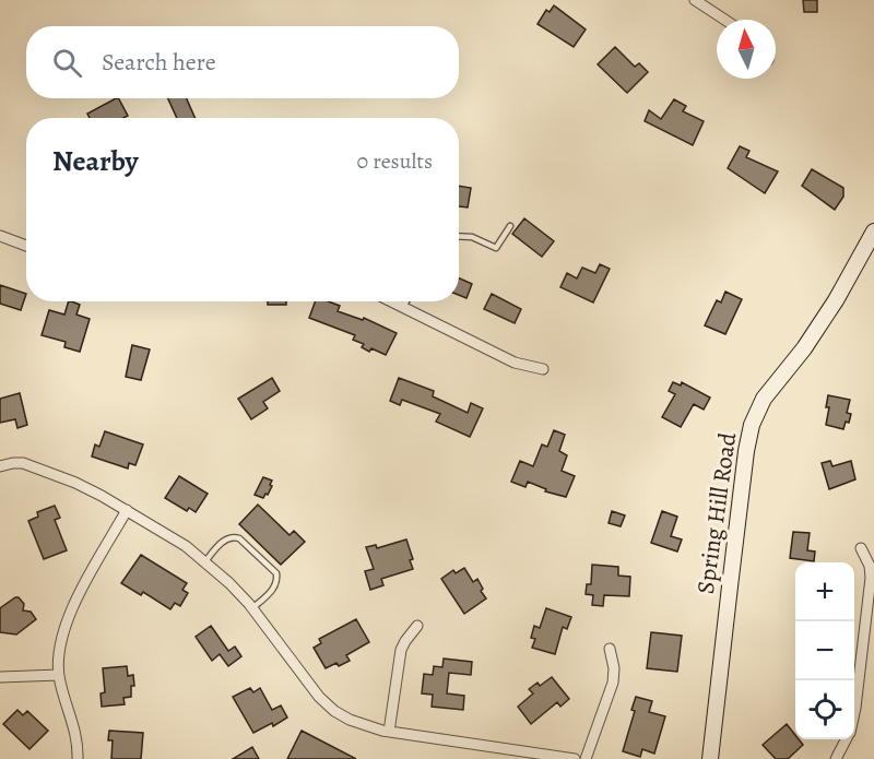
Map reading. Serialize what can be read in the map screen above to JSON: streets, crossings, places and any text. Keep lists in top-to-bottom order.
{
  "streets": {
    "main road": ["Spring Hill Road"]
  },
  "north": "top",
  "page": {
    "search": "Search here",
    "heading": ["Nearby", "0 results"],
    "map_buttons": ["+", "−"]
  }
}
